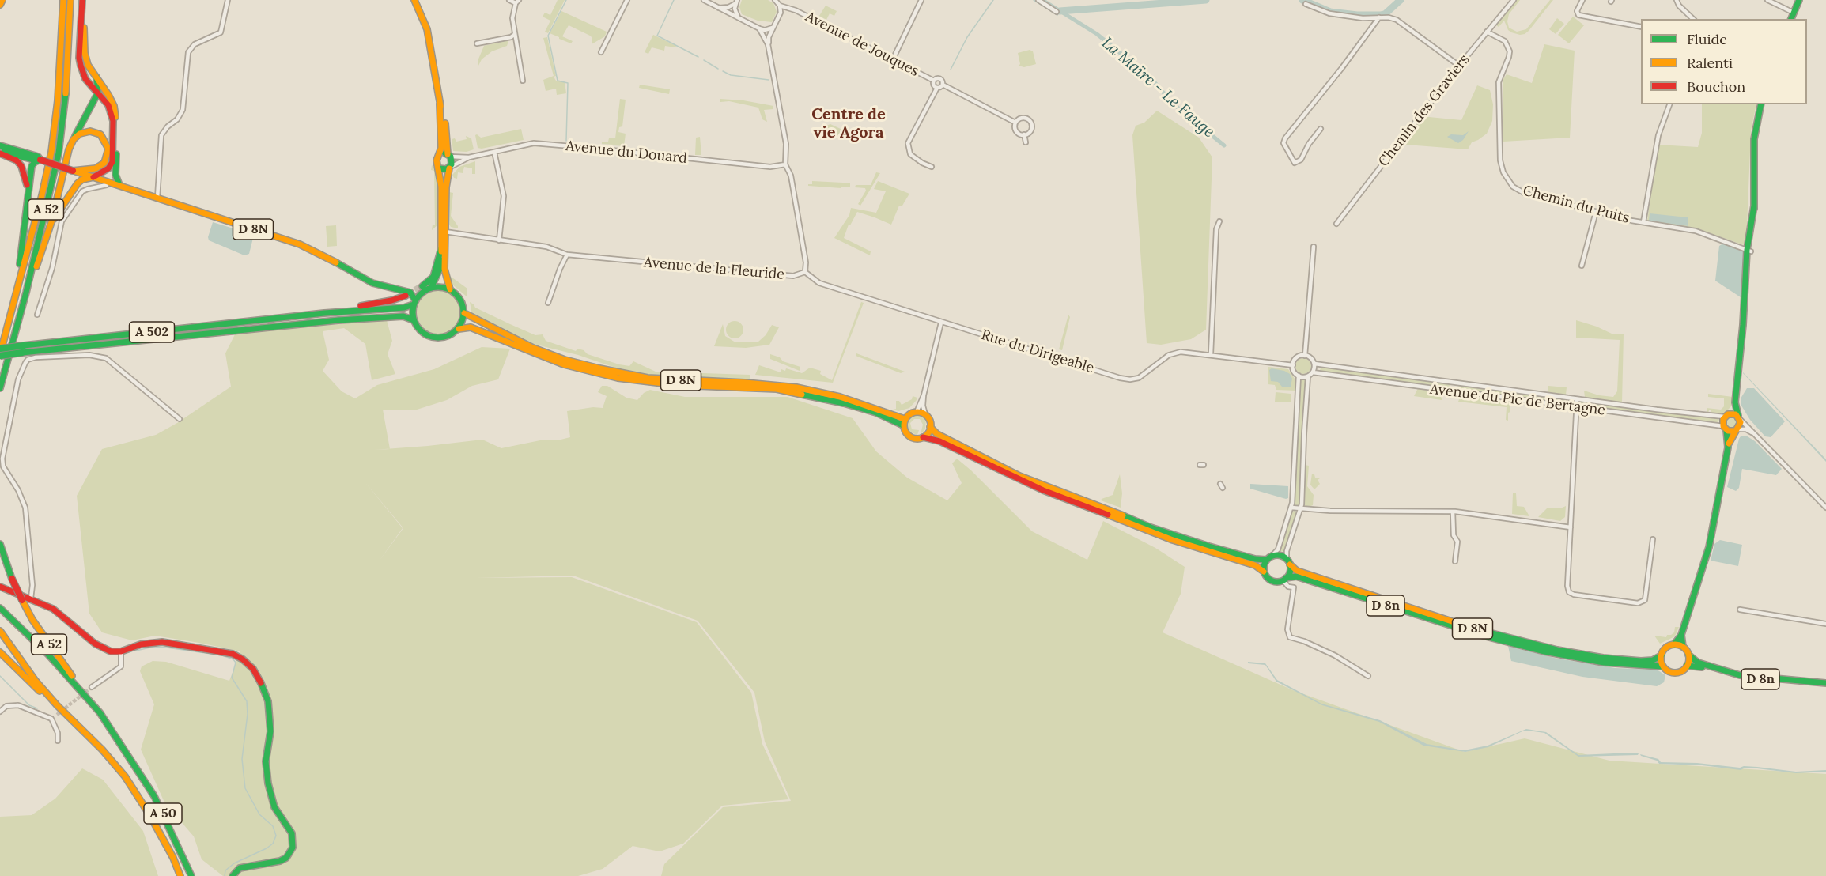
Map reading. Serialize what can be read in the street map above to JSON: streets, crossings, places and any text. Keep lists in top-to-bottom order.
{
  "streets": {
    "main road": [
      "A 52",
      "D 8N",
      "A 502",
      "D 8n",
      "A 50"
    ],
    "street": [
      "Avenue de Jouques",
      "Chemin des Graviers",
      "Avenue du Douard",
      "Chemin du Puits",
      "Avenue de la Fleuride",
      "Rue du Dirigeable",
      "Avenue du Pic de Bertagne"
    ]
  },
  "crossings": [
    ["Chemin des Graviers", "Chemin du Puits"],
    ["A 52", "A 502"],
    ["A 52", "A 50"],
    ["D 8N", "A 502"],
    ["D 8N", "D 8n"],
    ["Avenue de la Fleuride", "Rue du Dirigeable"]
  ],
  "districts": ["Centre de vie Agora"],
  "water": ["La Maïre - Le Fauge"],
  "legend": ["Fluide", "Ralenti", "Bouchon"]
}
